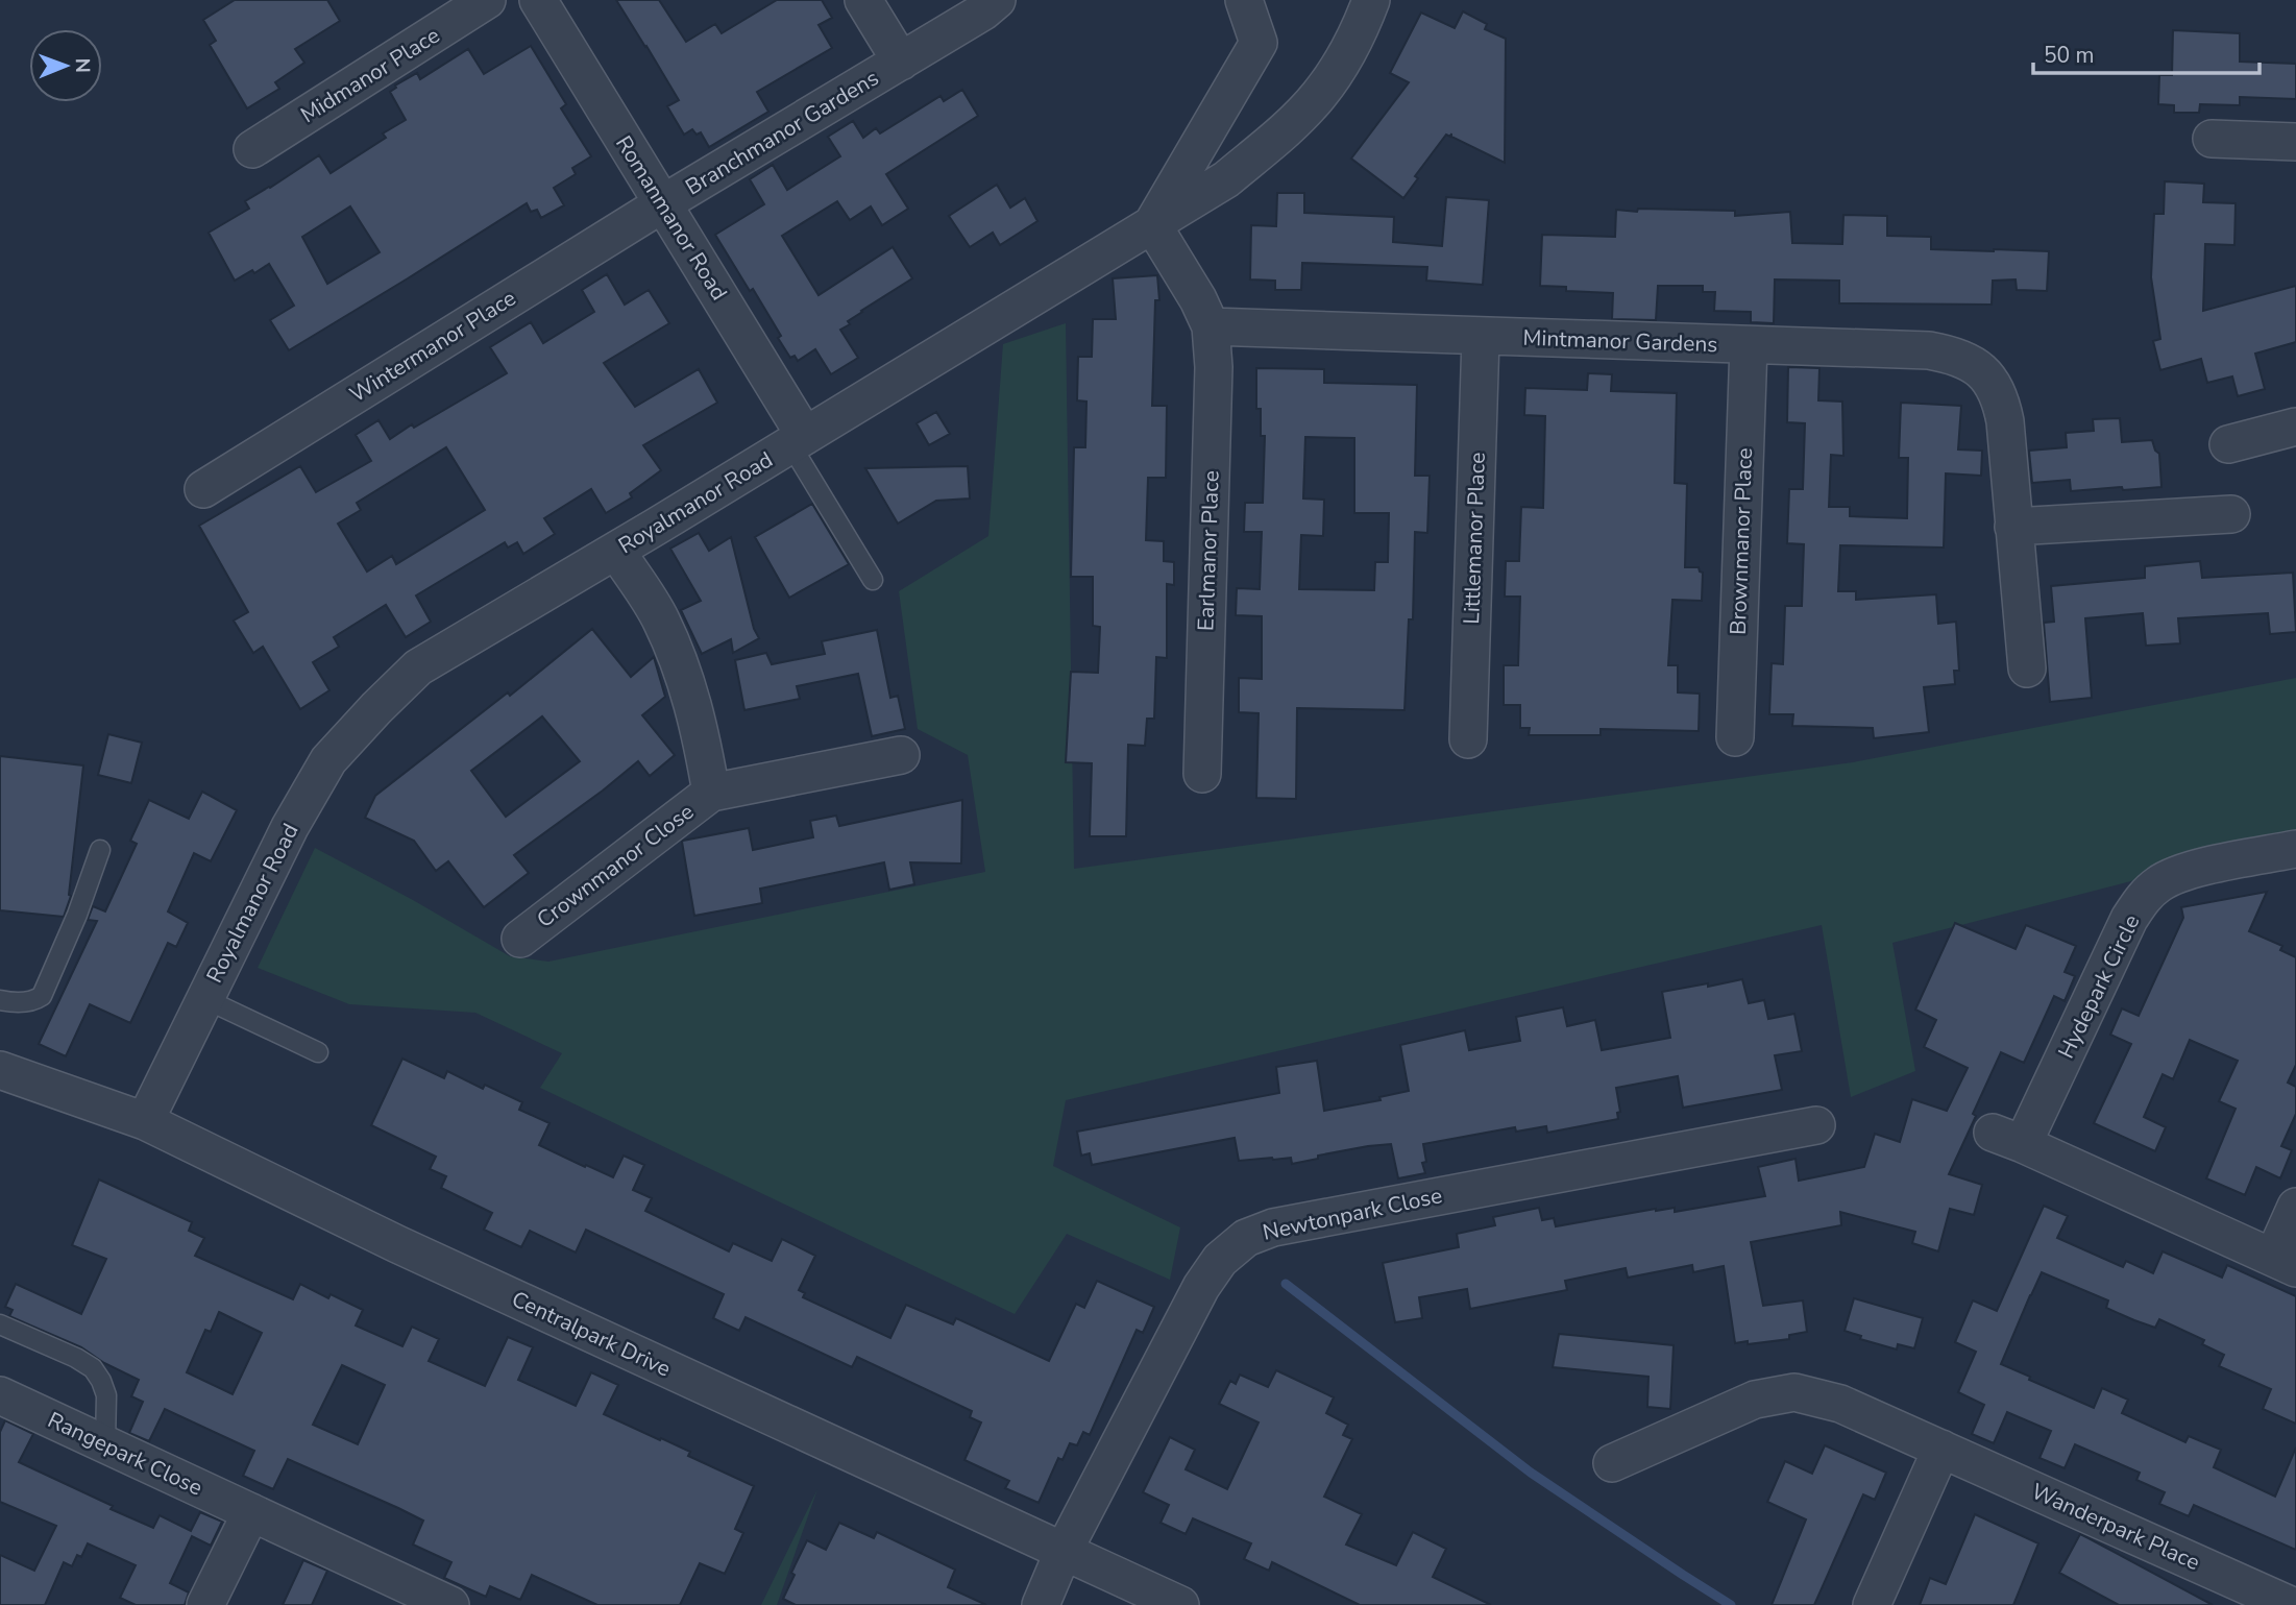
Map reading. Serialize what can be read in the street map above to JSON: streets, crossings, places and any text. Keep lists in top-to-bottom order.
{
  "streets": {
    "street": [
      "Midmanor Place",
      "Branchmanor Gardens",
      "Romanmanor Road",
      "Mintmanor Gardens",
      "Wintermanor Place",
      "Royalmanor Road",
      "Littlemanor Place",
      "Brownmanor Place",
      "Earlmanor Place",
      "Crownmanor Close",
      "Hydepark Circle",
      "Newtonpark Close",
      "Centralpark Drive",
      "Rangepark Close",
      "Wanderpark Place"
    ]
  },
  "crossings": [
    ["Branchmanor Gardens", "Romanmanor Road"],
    ["Branchmanor Gardens", "Wintermanor Place"],
    ["Romanmanor Road", "Wintermanor Place"],
    ["Romanmanor Road", "Royalmanor Road"],
    ["Mintmanor Gardens", "Littlemanor Place"],
    ["Mintmanor Gardens", "Brownmanor Place"],
    ["Mintmanor Gardens", "Earlmanor Place"],
    ["Royalmanor Road", "Crownmanor Close"],
    ["Royalmanor Road", "Centralpark Drive"],
    ["Newtonpark Close", "Centralpark Drive"]
  ],
  "scale_bar": "50 m",
  "north": "right"
}
